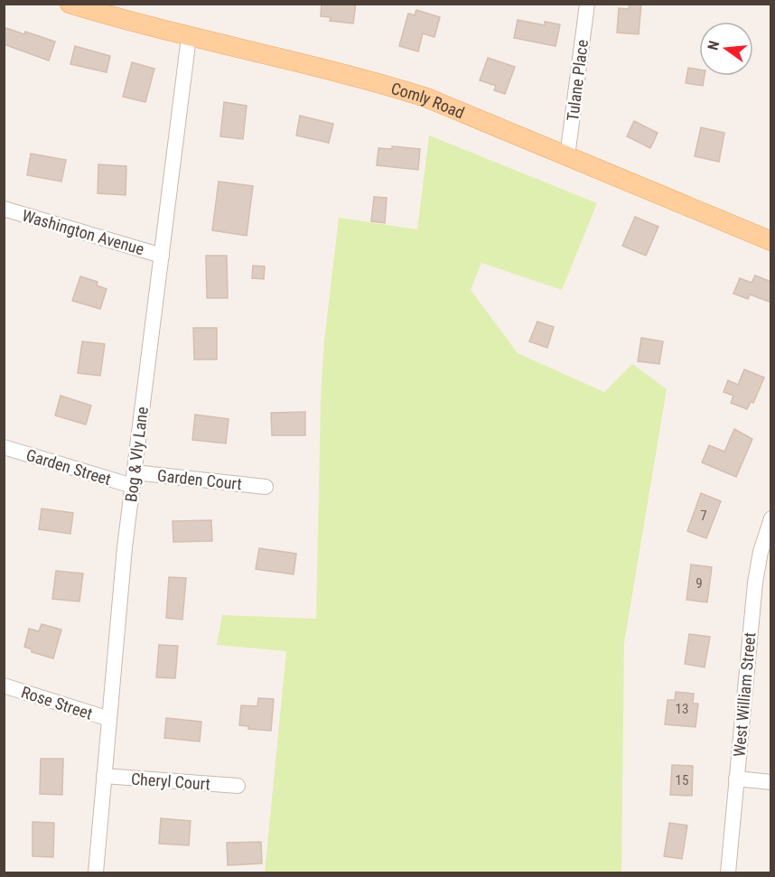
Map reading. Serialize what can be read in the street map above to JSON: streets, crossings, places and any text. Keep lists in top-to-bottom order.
{
  "streets": {
    "main road": ["Comly Road"],
    "street": [
      "Tulane Place",
      "Washington Avenue",
      "Bog & Vly Lane",
      "Garden Street",
      "Garden Court",
      "West William Street",
      "Rose Street",
      "Cheryl Court"
    ]
  },
  "crossings": [
    ["Tulane Place", "Comly Road"],
    ["Comly Road", "Bog & Vly Lane"],
    ["Washington Avenue", "Bog & Vly Lane"],
    ["Bog & Vly Lane", "Garden Street"],
    ["Bog & Vly Lane", "Garden Court"],
    ["Bog & Vly Lane", "Rose Street"],
    ["Bog & Vly Lane", "Cheryl Court"],
    ["Garden Street", "Garden Court"]
  ],
  "house_numbers": [
    "7",
    "9",
    "13",
    "15"
  ],
  "north": "left"
}
